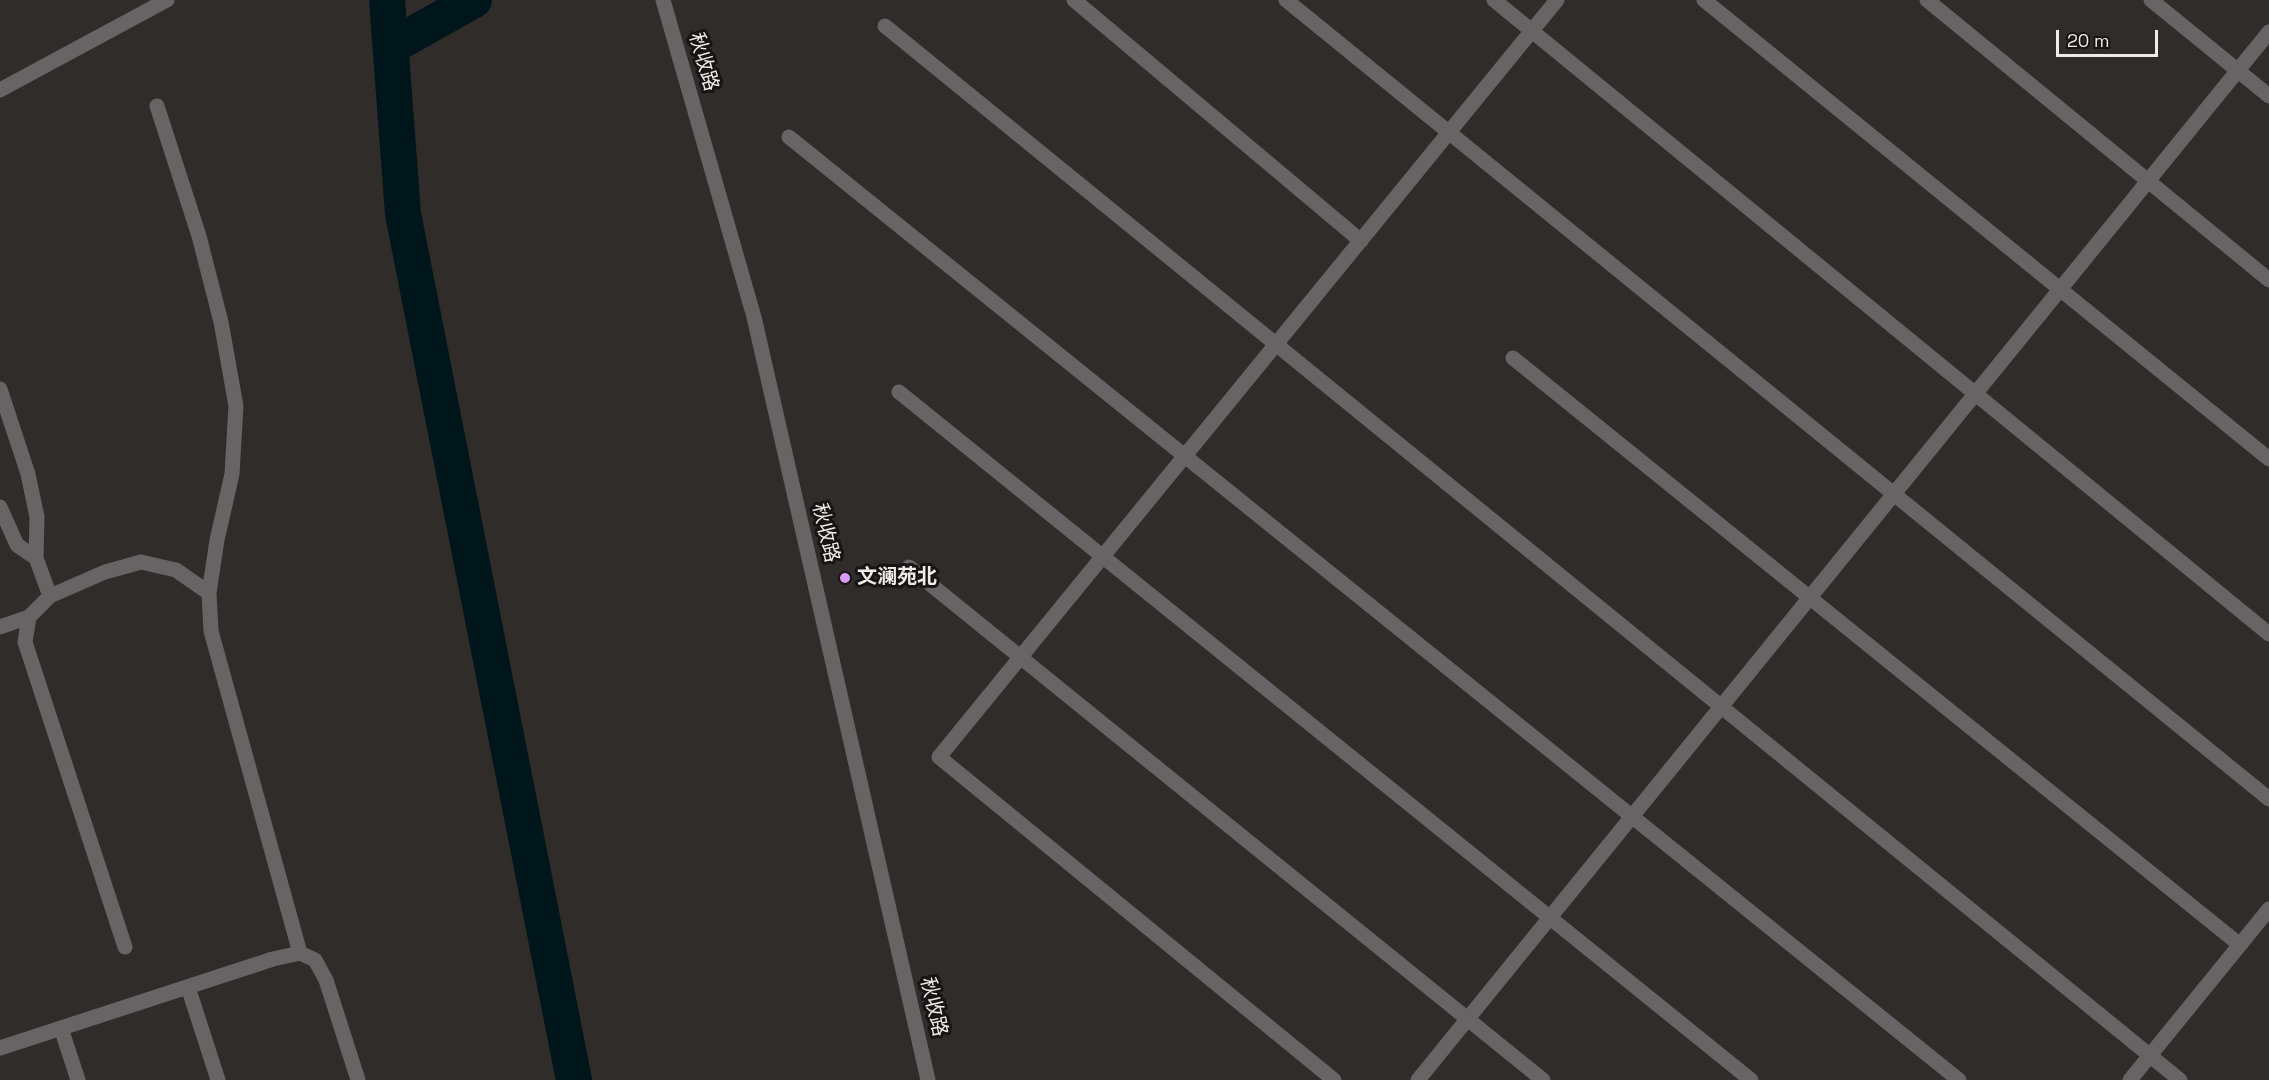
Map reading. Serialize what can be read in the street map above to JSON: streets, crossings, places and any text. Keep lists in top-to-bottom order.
{
  "streets": {
    "street": ["秋收路"]
  },
  "places": ["文澜苑北"],
  "scale_bar": "20 m"
}
